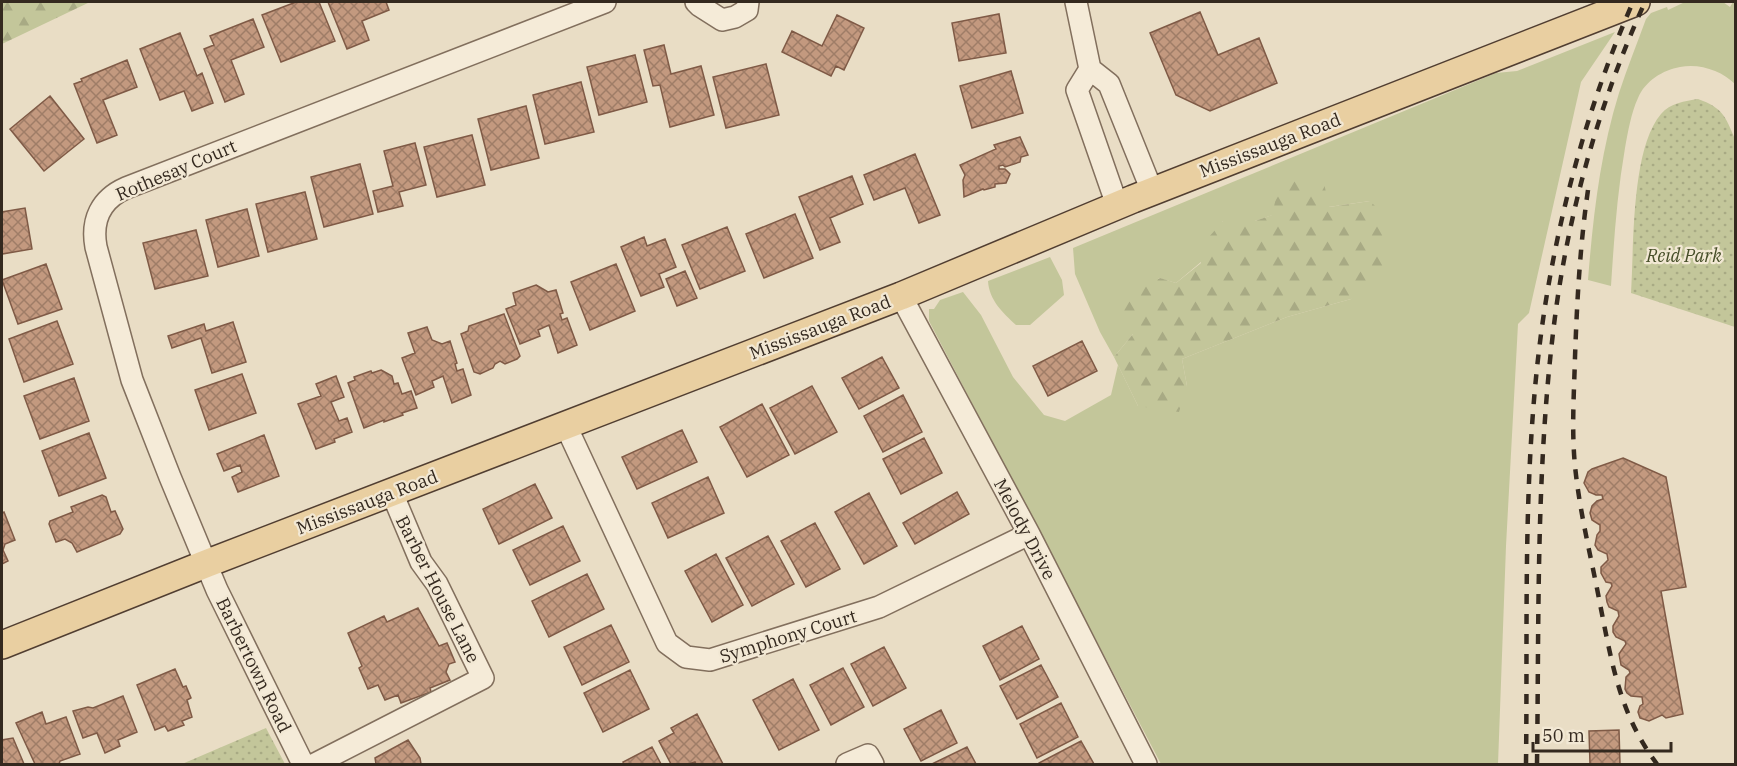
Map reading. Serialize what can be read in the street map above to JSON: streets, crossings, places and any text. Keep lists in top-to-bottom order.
{
  "streets": {
    "main road": ["Mississauga Road"],
    "street": [
      "Rothesay Court",
      "Melody Drive",
      "Barber House Lane",
      "Symphony Court",
      "Barbertown Road"
    ]
  },
  "crossings": [
    ["Mississauga Road", "Rothesay Court"],
    ["Mississauga Road", "Melody Drive"],
    ["Mississauga Road", "Barber House Lane"],
    ["Mississauga Road", "Symphony Court"],
    ["Mississauga Road", "Barbertown Road"],
    ["Rothesay Court", "Barbertown Road"],
    ["Melody Drive", "Symphony Court"]
  ],
  "parks": ["Reid Park"],
  "scale_bar": "50 m"
}
